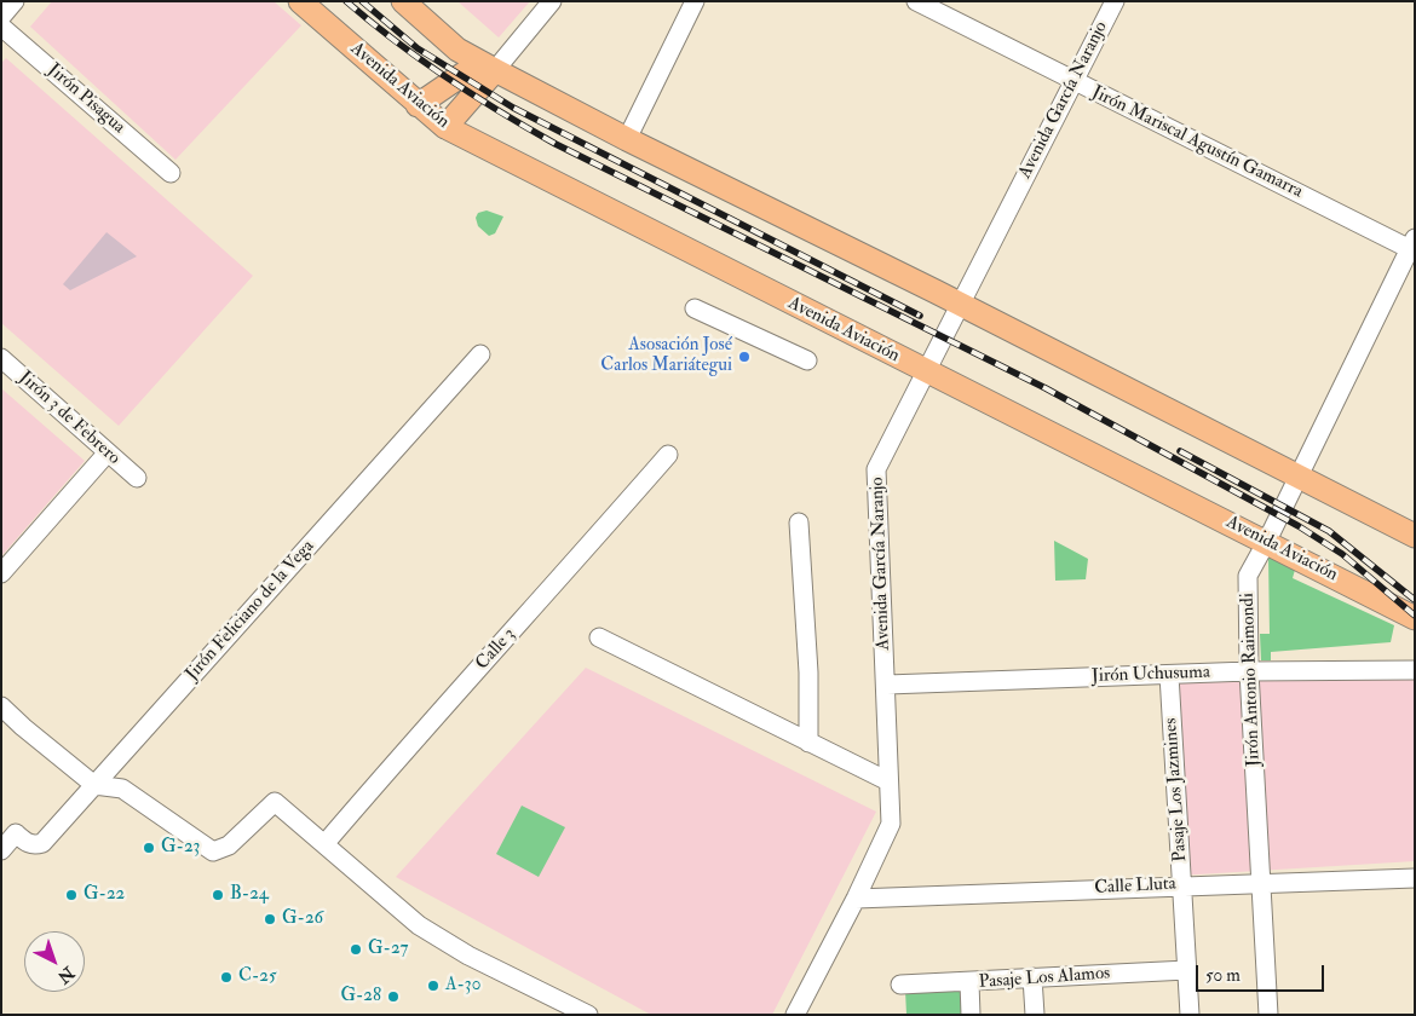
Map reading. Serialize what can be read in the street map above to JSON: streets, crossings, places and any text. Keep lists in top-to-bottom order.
{
  "streets": {
    "main road": ["Avenida Aviación"],
    "street": [
      "Jirón Pisagua",
      "Avenida García Naranjo",
      "Jirón Mariscal Agustín Gamarra",
      "Jirón 3 de Febrero",
      "Jirón Feliciano de la Vega",
      "Calle 3",
      "Jirón Uchusuma",
      "Jirón Antonio Raimondi",
      "Pasaje Los Jazmines",
      "Calle Lluta",
      "Pasaje Los Alamos"
    ]
  },
  "crossings": [
    ["Avenida Aviación", "Avenida García Naranjo"],
    ["Avenida Aviación", "Jirón Antonio Raimondi"],
    ["Avenida García Naranjo", "Jirón Mariscal Agustín Gamarra"],
    ["Avenida García Naranjo", "Jirón Uchusuma"],
    ["Avenida García Naranjo", "Calle Lluta"],
    ["Jirón Mariscal Agustín Gamarra", "Jirón Antonio Raimondi"],
    ["Jirón Uchusuma", "Jirón Antonio Raimondi"],
    ["Jirón Uchusuma", "Pasaje Los Jazmines"],
    ["Jirón Antonio Raimondi", "Calle Lluta"],
    ["Pasaje Los Jazmines", "Calle Lluta"],
    ["Pasaje Los Jazmines", "Pasaje Los Alamos"]
  ],
  "places": [
    "Asosación José Carlos Mariátegui",
    "G-23",
    "G-22",
    "B-24",
    "G-26",
    "G-27",
    "C-25",
    "A-30",
    "G-28"
  ],
  "scale_bar": "50 m",
  "north": "bottom right"
}
